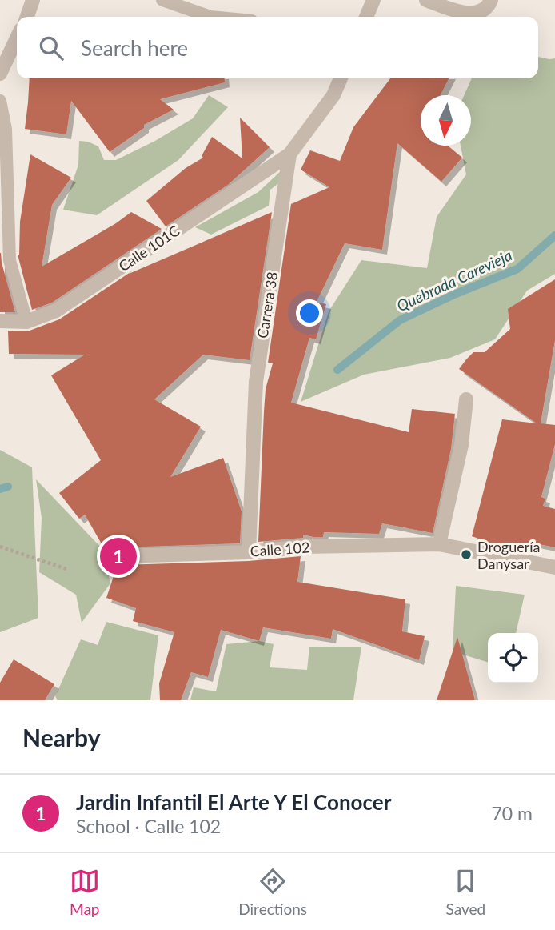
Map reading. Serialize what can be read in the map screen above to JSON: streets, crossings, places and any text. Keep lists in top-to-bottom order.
{
  "streets": {
    "street": ["Calle 101C", "Carrera 38", "Calle 102"]
  },
  "crossings": [
    ["Calle 101C", "Carrera 38"],
    ["Carrera 38", "Calle 102"]
  ],
  "water": ["Quebrada Carevieja"],
  "places": ["Droguería Danysar"],
  "north": "bottom",
  "page": {
    "search": "Search here",
    "pins": "1",
    "heading": "Nearby",
    "list": [
      {
        "mark": "1",
        "name": "Jardin Infantil El Arte Y El Conocer",
        "note": "School · Calle 102",
        "value": "70 m"
      }
    ],
    "nav": ["Map", "Directions", "Saved"]
  }
}
